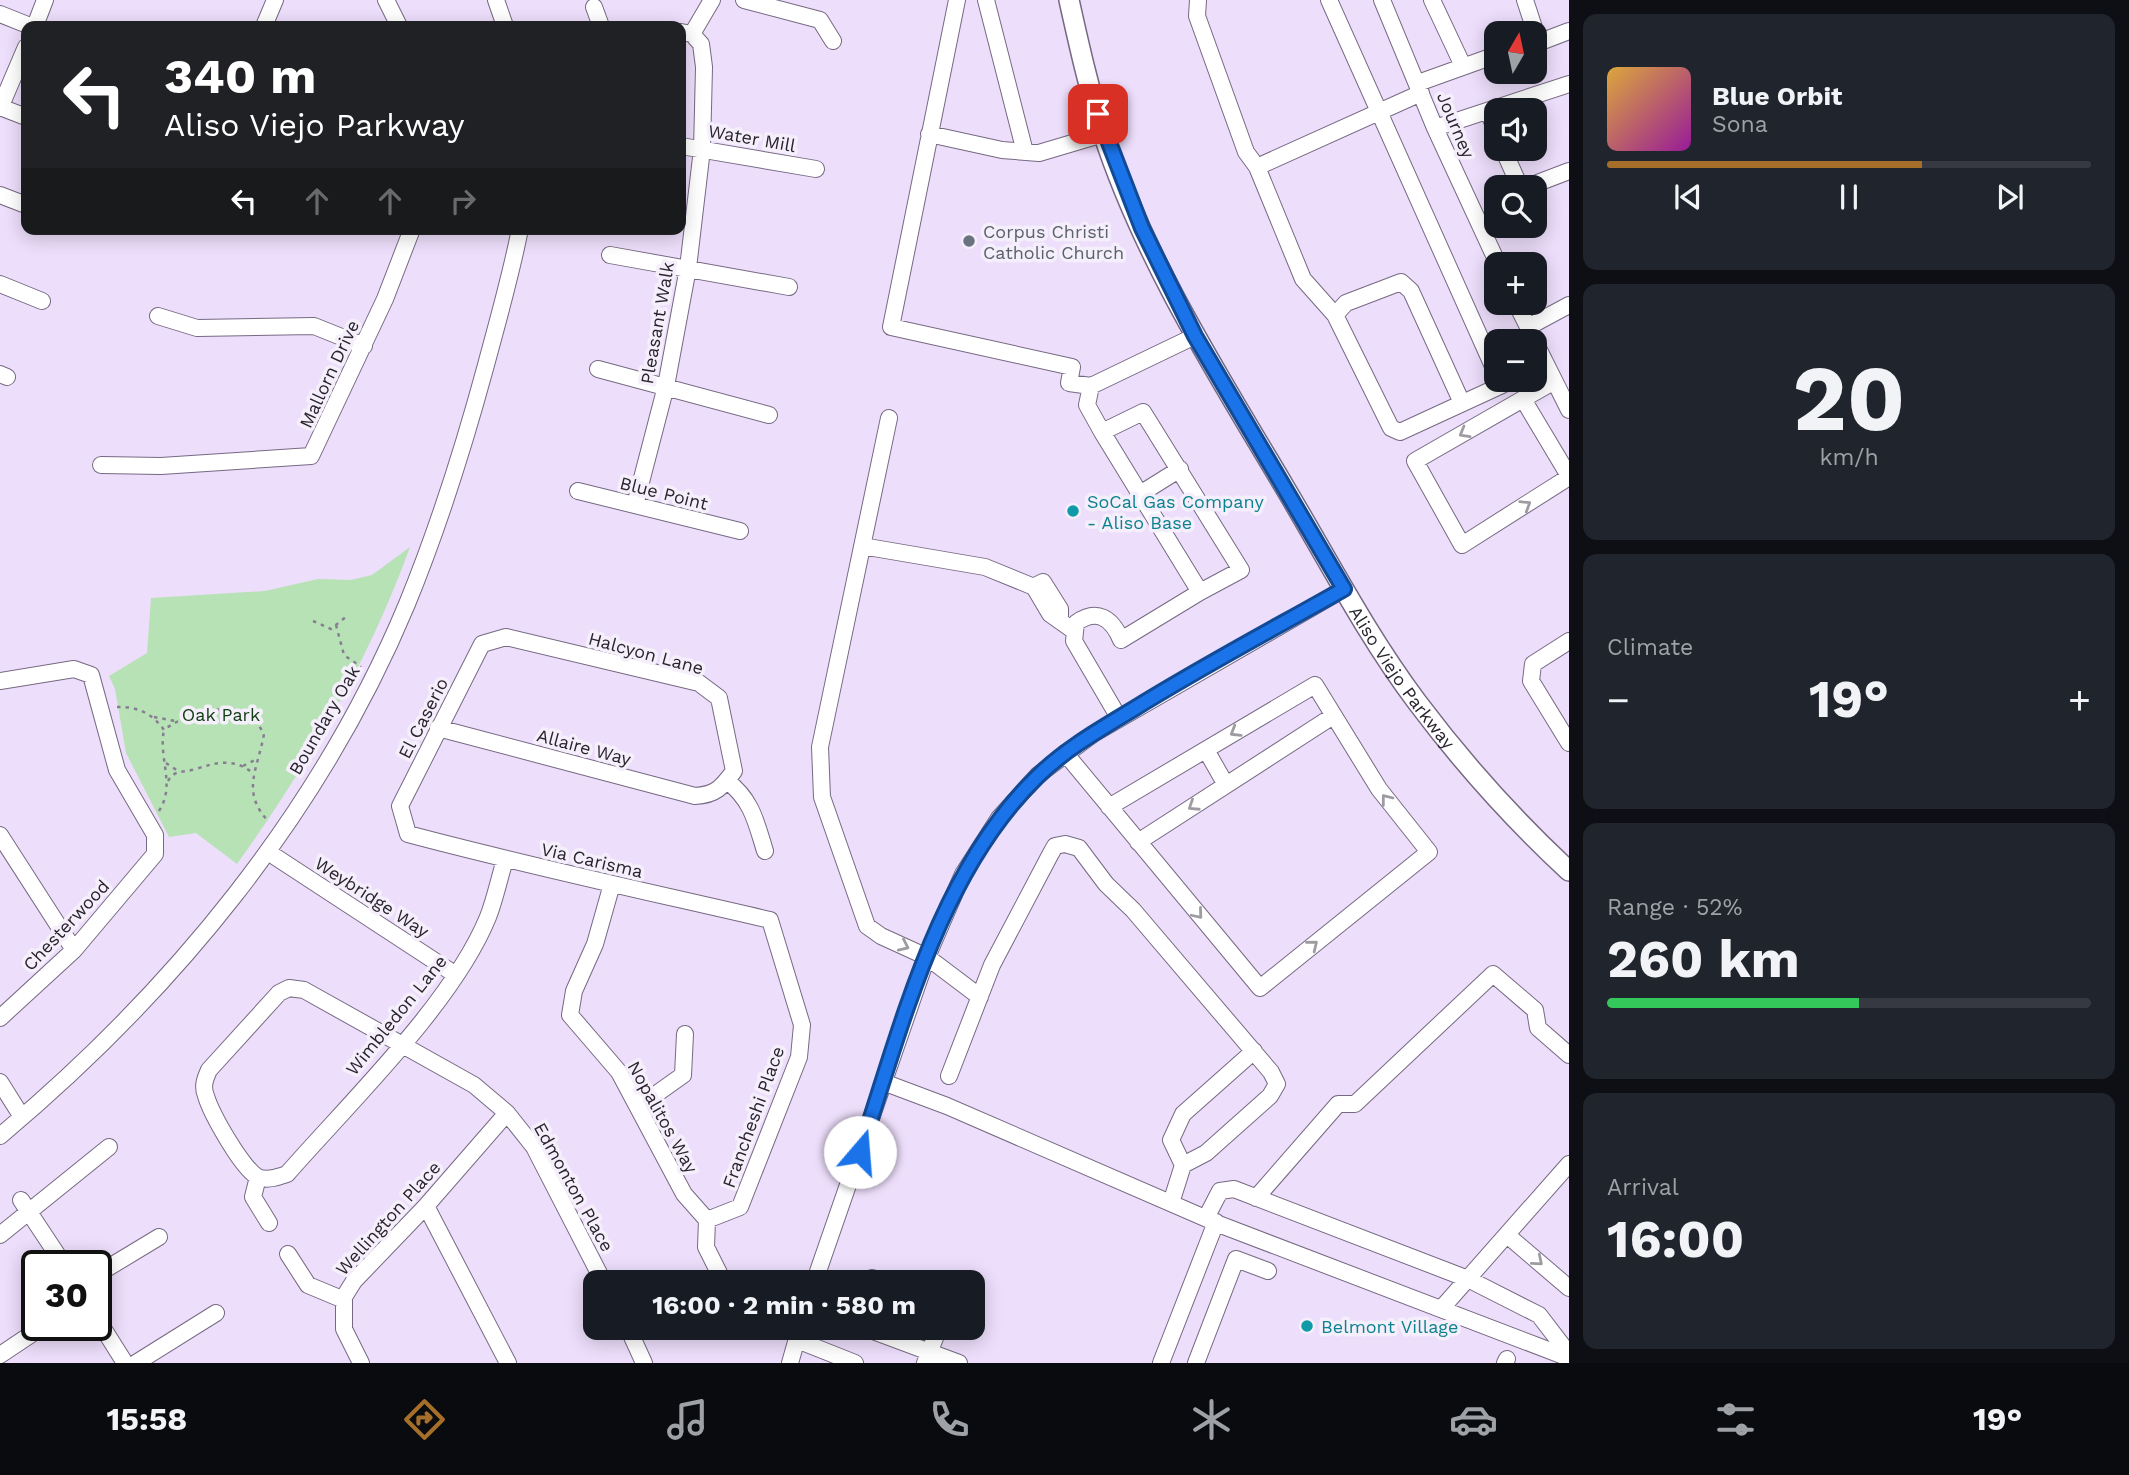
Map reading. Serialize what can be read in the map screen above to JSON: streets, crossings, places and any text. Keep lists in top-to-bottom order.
{
  "streets": {
    "main road": ["Aliso Viejo Parkway"],
    "street": [
      "Journey",
      "Water Mill",
      "Pleasant Walk",
      "Mallorn Drive",
      "Blue Point",
      "Halcyon Lane",
      "El Caserio",
      "Boundary Oak",
      "Allaire Way",
      "Via Carisma",
      "Weybridge Way",
      "Chesterwood",
      "Wimbledon Lane",
      "Nopalitos Way",
      "Francheshi Place",
      "Edmonton Place",
      "Wellington Place"
    ]
  },
  "crossings": [
    ["Water Mill", "Pleasant Walk"],
    ["Pleasant Walk", "Blue Point"],
    ["Halcyon Lane", "El Caserio"],
    ["Halcyon Lane", "Allaire Way"],
    ["El Caserio", "Allaire Way"],
    ["El Caserio", "Via Carisma"],
    ["Boundary Oak", "Weybridge Way"],
    ["Via Carisma", "Wimbledon Lane"],
    ["Via Carisma", "Nopalitos Way"],
    ["Via Carisma", "Francheshi Place"],
    ["Weybridge Way", "Wimbledon Lane"],
    ["Wimbledon Lane", "Edmonton Place"],
    ["Nopalitos Way", "Francheshi Place"],
    ["Edmonton Place", "Wellington Place"]
  ],
  "parks": ["Oak Park"],
  "places": ["Corpus Christi Catholic Church", "SoCal Gas Company - Aliso Base", "Belmont Village"],
  "north": "top",
  "page": {
    "map_buttons": ["+", "−"],
    "turn": ["340 m", "Aliso Viejo Parkway"],
    "song": ["Blue Orbit", "Sona"],
    "tile": [
      ["20", "km/h"],
      "Climate",
      ["Range · 52%", "260 km"],
      ["Arrival", "16:00"]
    ],
    "heat": ["−", "19°", "+"],
    "limit": "30",
    "trip": "16:00 · 2 min · 580 m",
    "tabs": ["15:58", "19°"]
  }
}
